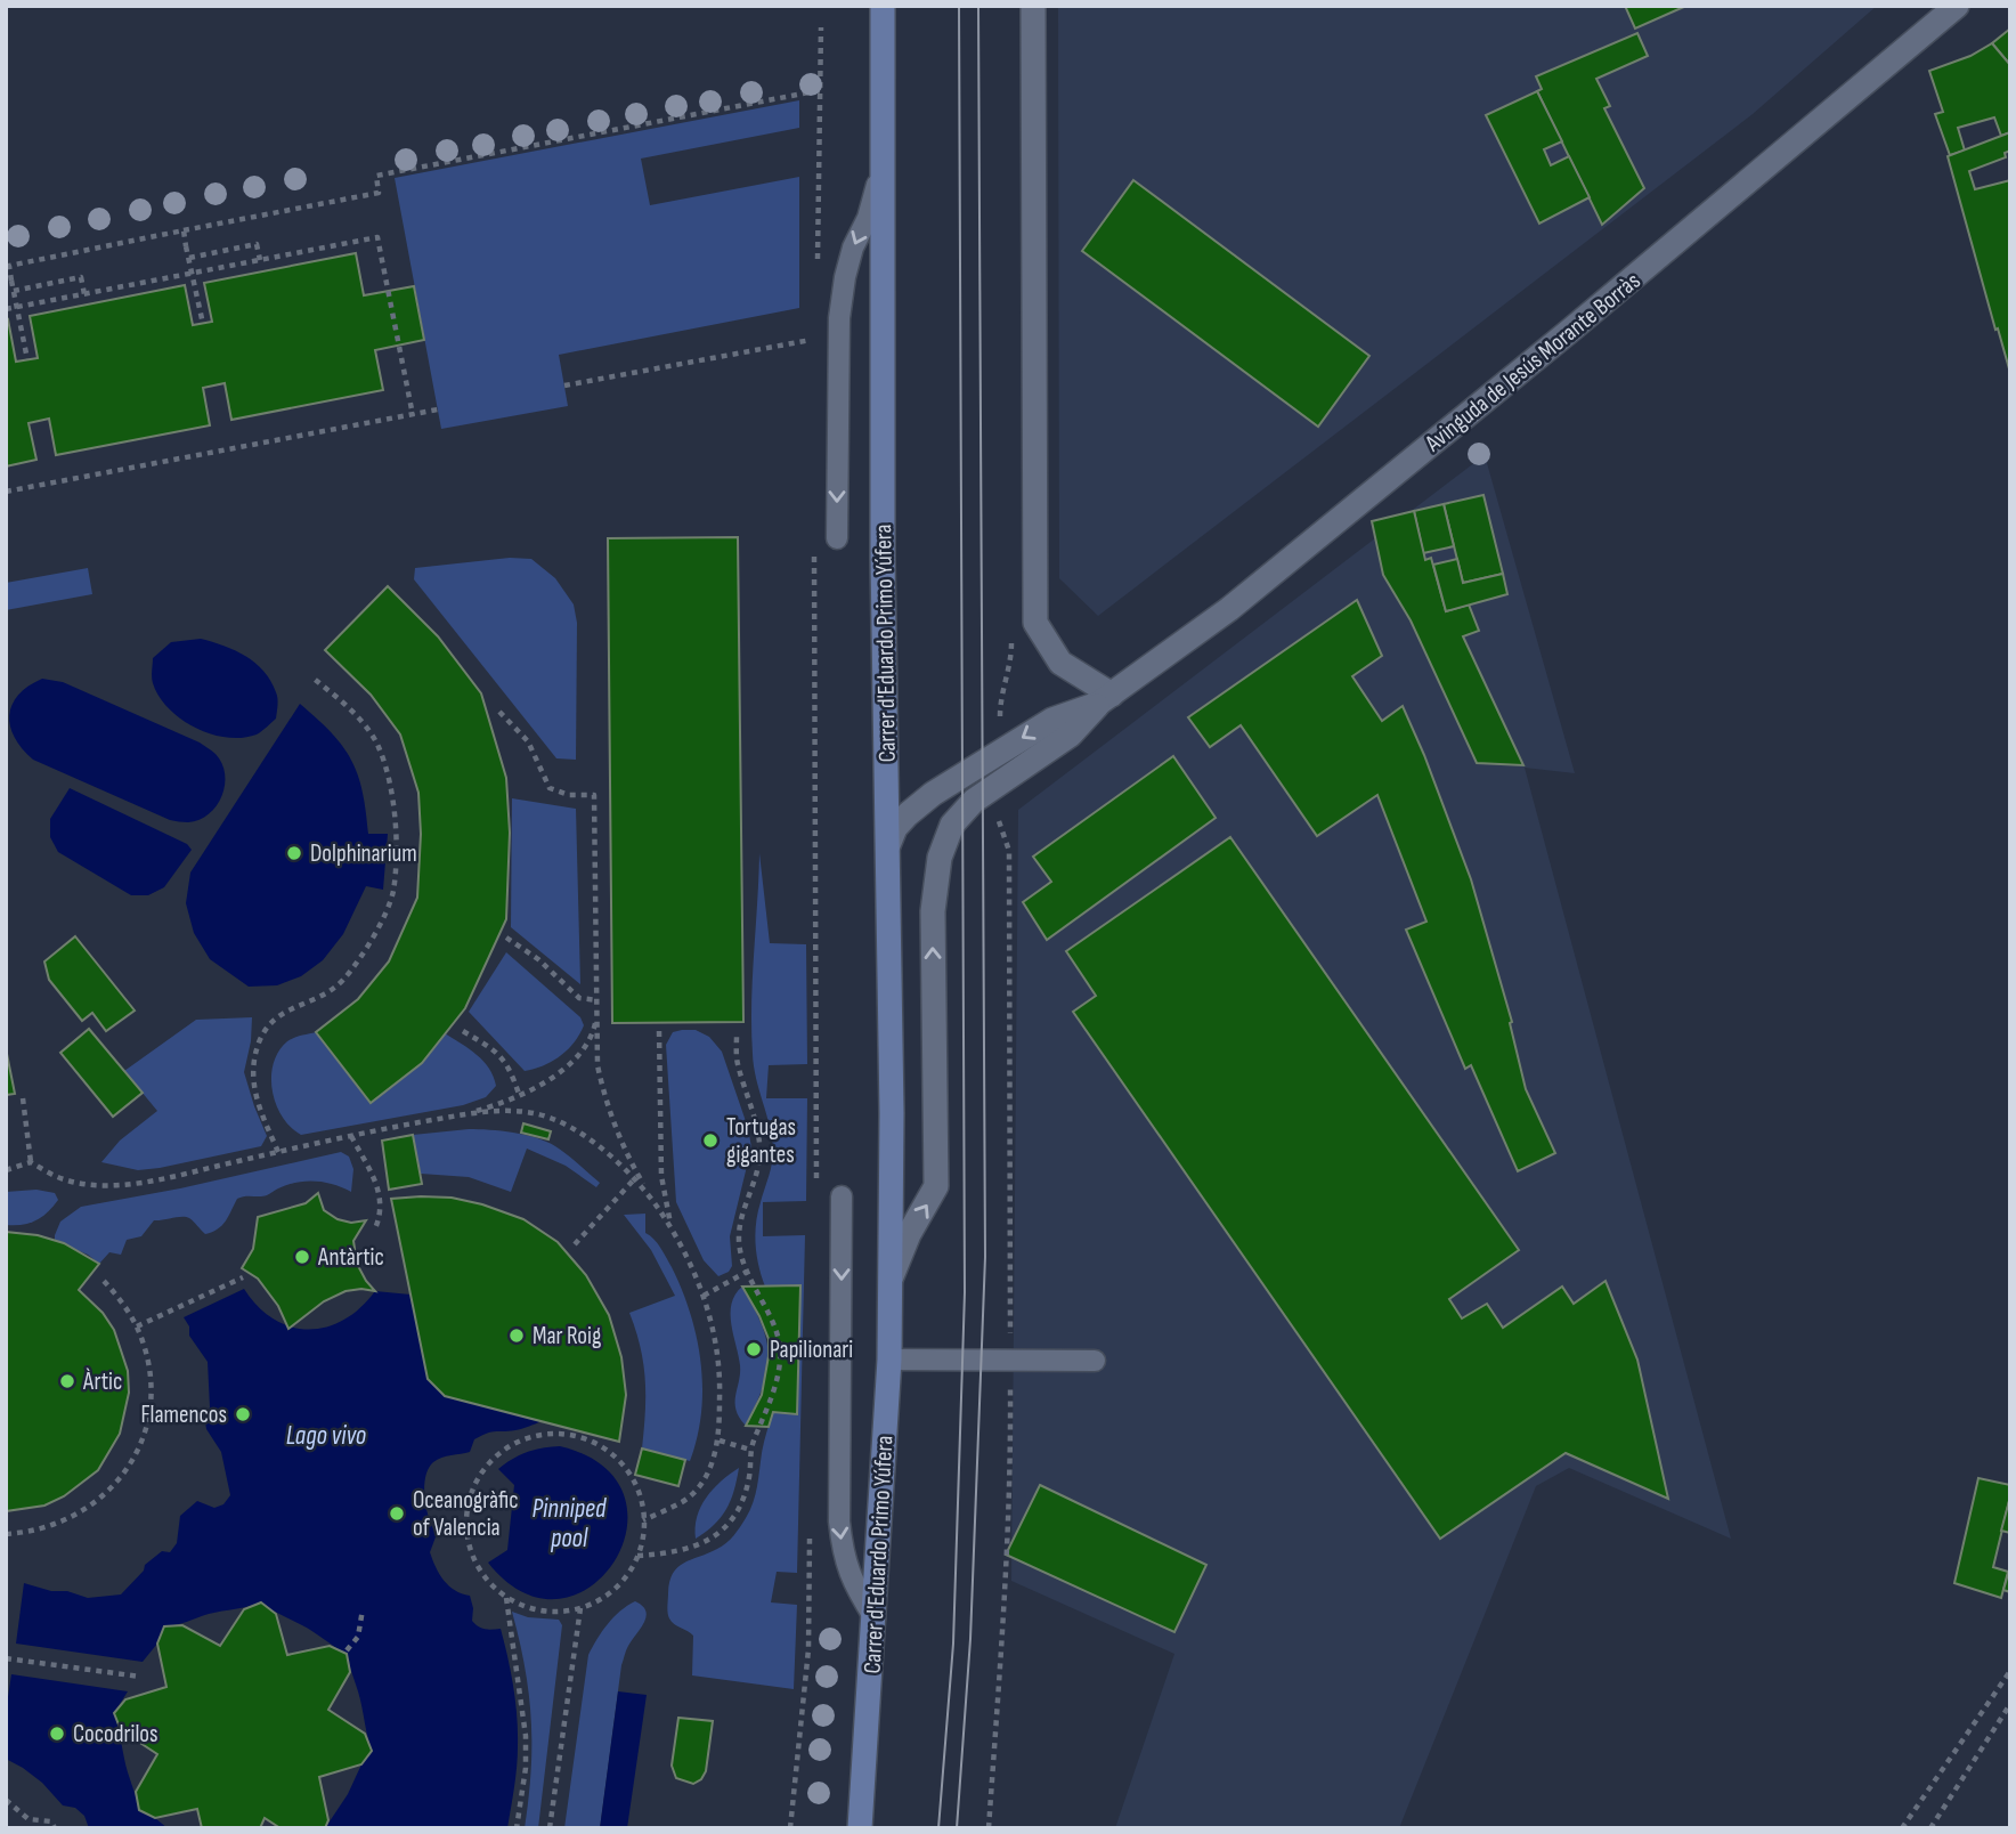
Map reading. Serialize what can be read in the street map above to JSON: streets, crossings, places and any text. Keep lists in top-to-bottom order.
{
  "streets": {
    "main road": ["Carrer d'Eduardo Primo Yúfera"],
    "street": ["Avinguda de Jesús Morante Borràs"]
  },
  "crossings": [
    ["Avinguda de Jesús Morante Borràs", "Carrer d'Eduardo Primo Yúfera"]
  ],
  "water": ["Lago vivo", "Pinniped pool"],
  "places": [
    "Dolphinarium",
    "Tortugas gigantes",
    "Antàrtic",
    "Mar Roig",
    "Papilionari",
    "Àrtic",
    "Flamencos",
    "Oceanogràfic of Valencia",
    "Cocodrilos"
  ]
}
